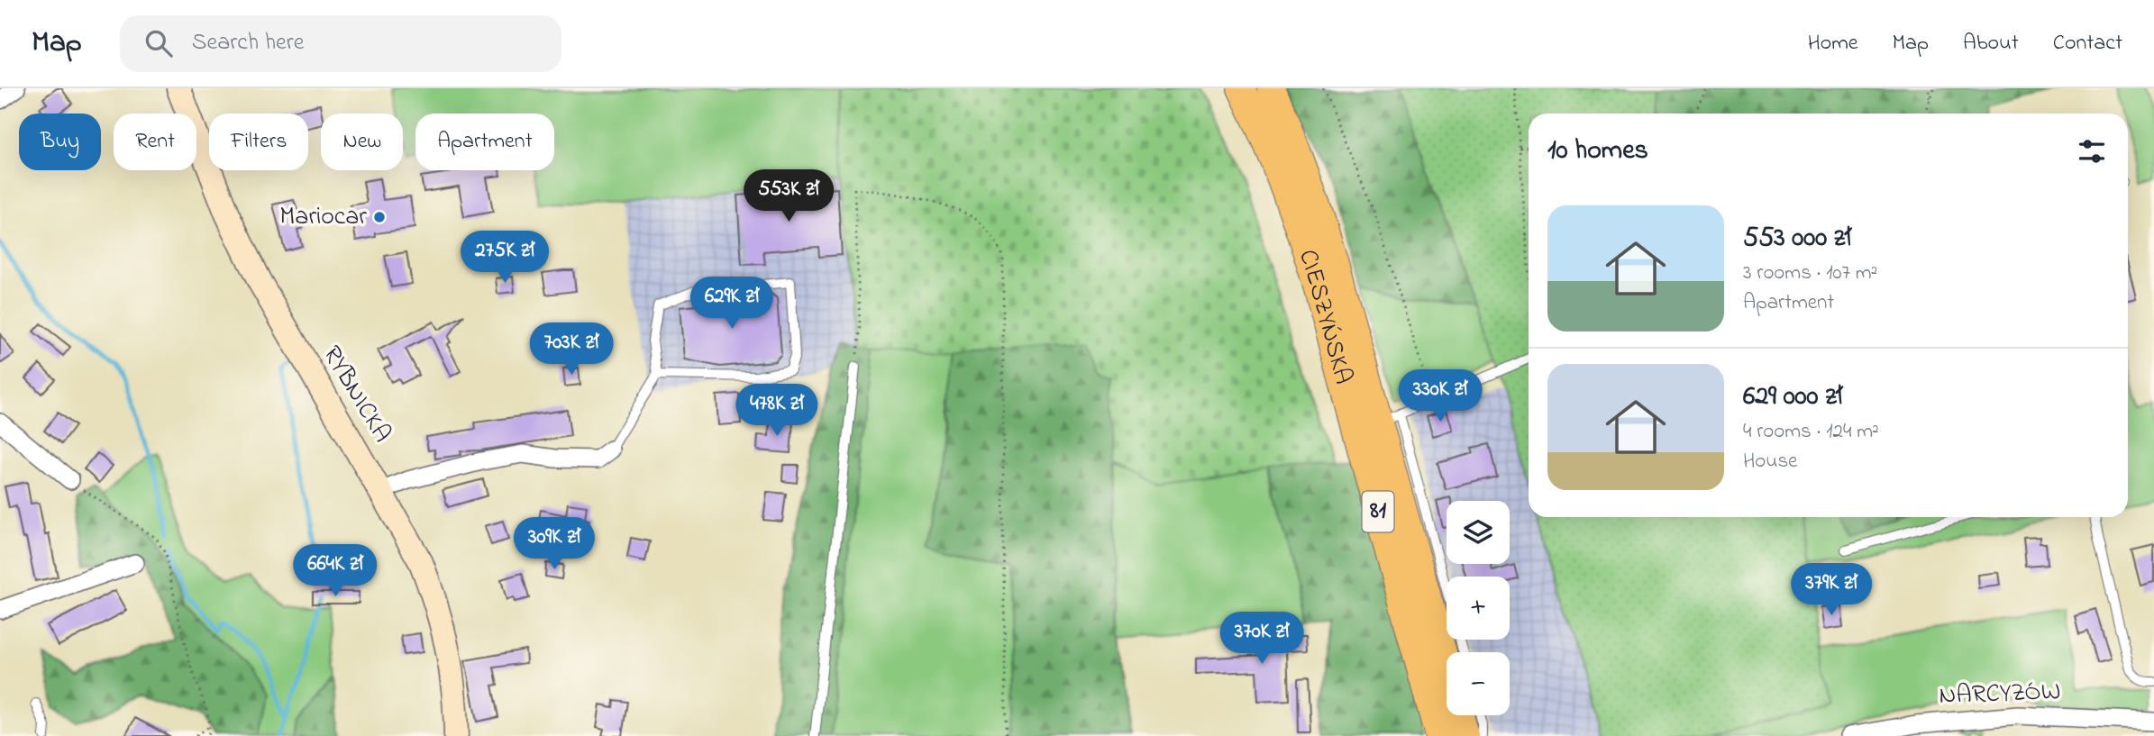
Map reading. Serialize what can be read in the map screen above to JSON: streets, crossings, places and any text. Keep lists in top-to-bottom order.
{
  "streets": {
    "main road": ["CIESZYŃSKA", "81"],
    "street": ["RYBNICKA", "NARCYZÓW"]
  },
  "places": ["Mariocar"],
  "page": {
    "header": "Map",
    "search": "Search here",
    "nav": [
      "Home",
      "Map",
      "About",
      "Contact"
    ],
    "chip": [
      "Buy",
      "Rent",
      "Filters",
      "New",
      "Apartment"
    ],
    "heading": "10 homes",
    "price": [
      "553K zł",
      "275K zł",
      "629K zł",
      "703K zł",
      "330K zł",
      "478K zł",
      "309K zł",
      "664K zł",
      "379K zł",
      "370K zł"
    ],
    "list": [
      {
        "name": "553 000 zł",
        "note": "3 rooms · 107 m² · Apartment"
      },
      {
        "name": "629 000 zł",
        "note": "4 rooms · 124 m² · House"
      }
    ],
    "map_buttons": ["+", "−"]
  }
}
